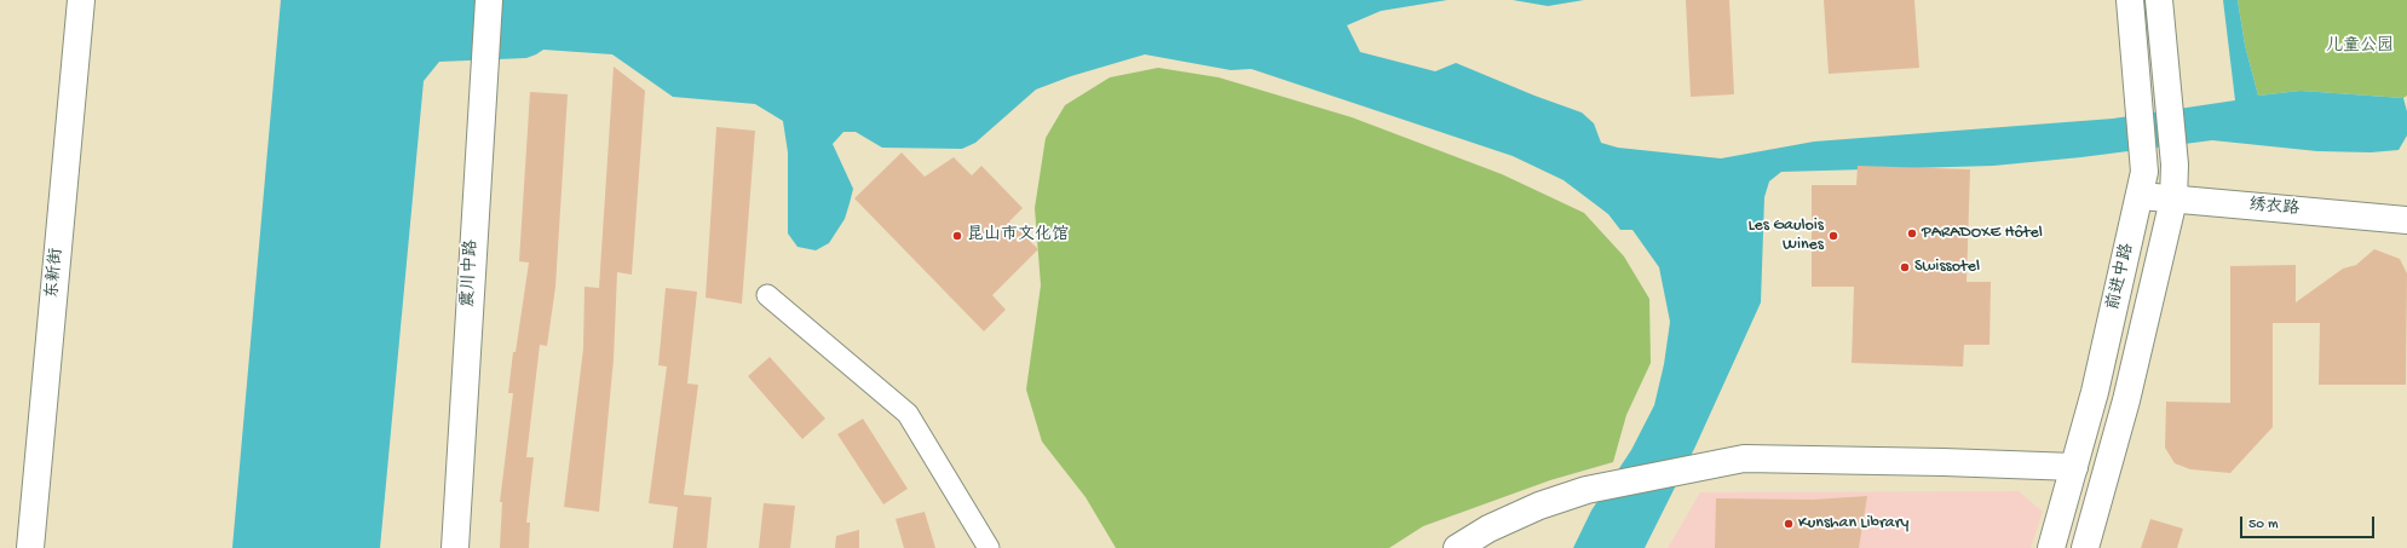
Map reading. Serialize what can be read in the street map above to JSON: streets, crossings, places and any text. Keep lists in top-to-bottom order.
{
  "streets": {
    "street": [
      "绣衣路",
      "东新街",
      "震川中路",
      "前进中路"
    ]
  },
  "crossings": [
    ["绣衣路", "前进中路"]
  ],
  "parks": ["儿童公园"],
  "places": [
    "PARADOXE Hôtel",
    "昆山市文化馆",
    "Les Gaulois Wines",
    "Swissotel",
    "Kunshan Library"
  ],
  "scale_bar": "50 m"
}
